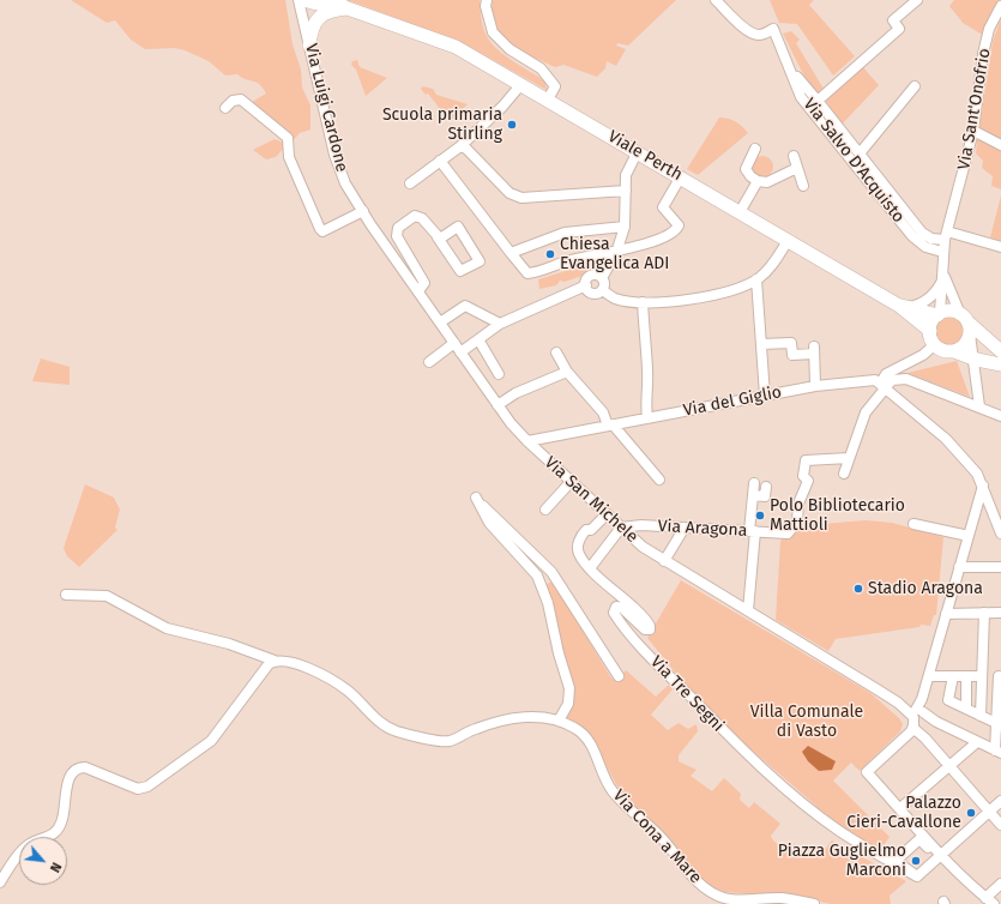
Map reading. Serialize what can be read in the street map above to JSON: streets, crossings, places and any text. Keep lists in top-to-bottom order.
{
  "streets": {
    "main road": ["Viale Perth"],
    "street": [
      "Via Luigi Cardone",
      "Via Sant'Onofrio",
      "Via Salvo D'Acquisto",
      "Via del Giglio",
      "Via San Michele",
      "Via Aragona",
      "Via Tre Segni",
      "Via Cona a Mare"
    ]
  },
  "crossings": [
    ["Via Luigi Cardone", "Via San Michele"],
    ["Via Sant'Onofrio", "Viale Perth"],
    ["Via Sant'Onofrio", "Via Salvo D'Acquisto"],
    ["Via del Giglio", "Via San Michele"],
    ["Via San Michele", "Via Aragona"]
  ],
  "parks": ["Villa Comunale di Vasto"],
  "places": [
    "Scuola primaria Stirling",
    "Chiesa Evangelica ADI",
    "Polo Bibliotecario Mattioli",
    "Stadio Aragona",
    "Palazzo Cieri-Cavallone",
    "Piazza Guglielmo Marconi"
  ],
  "north": "bottom right"
}
